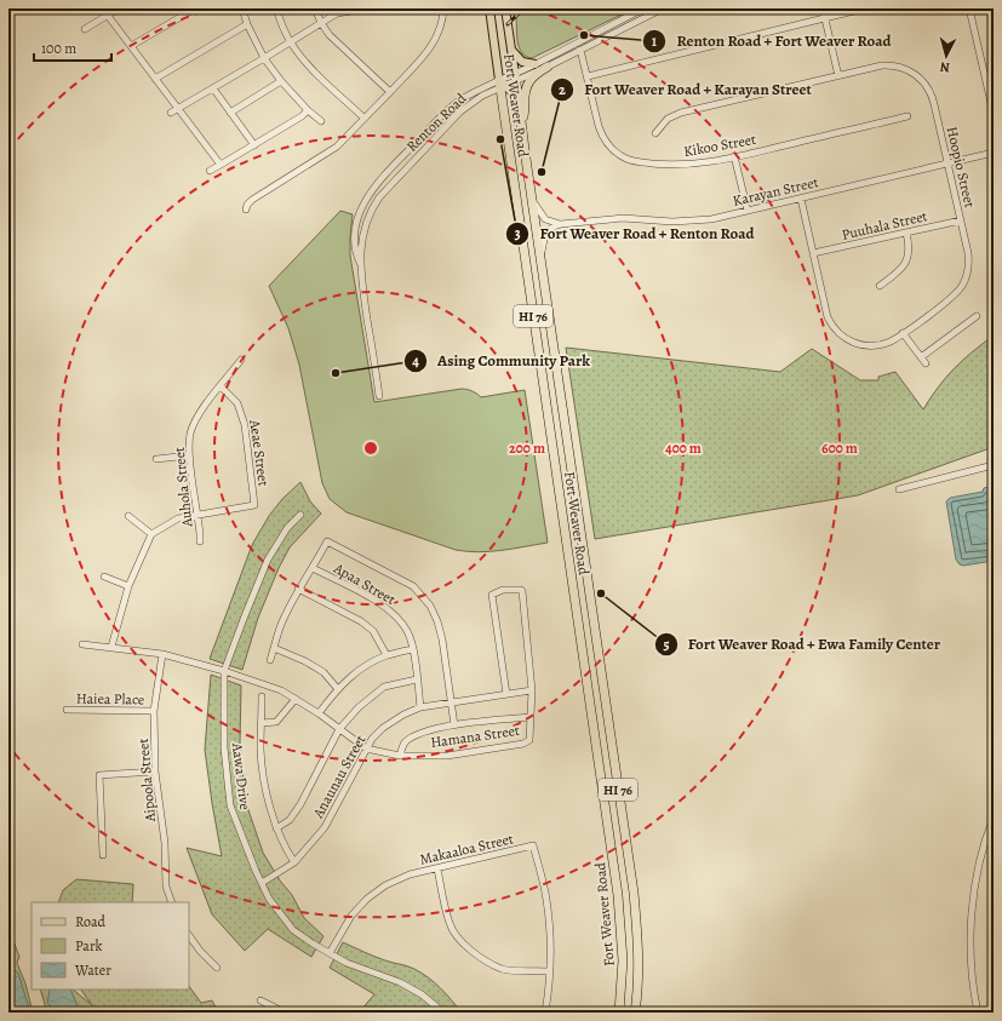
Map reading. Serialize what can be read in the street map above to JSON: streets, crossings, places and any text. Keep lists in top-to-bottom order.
{
  "streets": {
    "highway": ["Fort Weaver Road", "HI 76"],
    "street": [
      "Renton Road",
      "Kikoo Street",
      "Hoopio Street",
      "Karayan Street",
      "Puuhala Street",
      "Aeae Street",
      "Auhola Street",
      "Apaa Street",
      "Haiea Place",
      "Hamana Street",
      "Aawa Drive",
      "Anaunau Street",
      "Aipoola Street",
      "Makaaloa Street"
    ]
  },
  "crossings": [
    ["Fort Weaver Road", "Renton Road"],
    ["Renton Road", "Kikoo Street"],
    ["Hoopio Street", "Karayan Street"],
    ["Hoopio Street", "Puuhala Street"],
    ["Aeae Street", "Auhola Street"],
    ["Apaa Street", "Anaunau Street"],
    ["Haiea Place", "Aipoola Street"],
    ["Hamana Street", "Aawa Drive"],
    ["Hamana Street", "Anaunau Street"],
    ["Hamana Street", "Aipoola Street"],
    ["Aawa Drive", "Anaunau Street"],
    ["Aawa Drive", "Makaaloa Street"]
  ],
  "places": [
    "Renton Road + Fort Weaver Road",
    "Fort Weaver Road + Renton Road",
    "Fort Weaver Road + Karayan Street",
    "Asing Community Park",
    "Fort Weaver Road + Ewa Family Center"
  ],
  "legend": ["Road", "Park", "Water"],
  "scale_bar": "100 m",
  "north": "bottom",
  "rings": ["200 m", "400 m", "600 m"]
}
